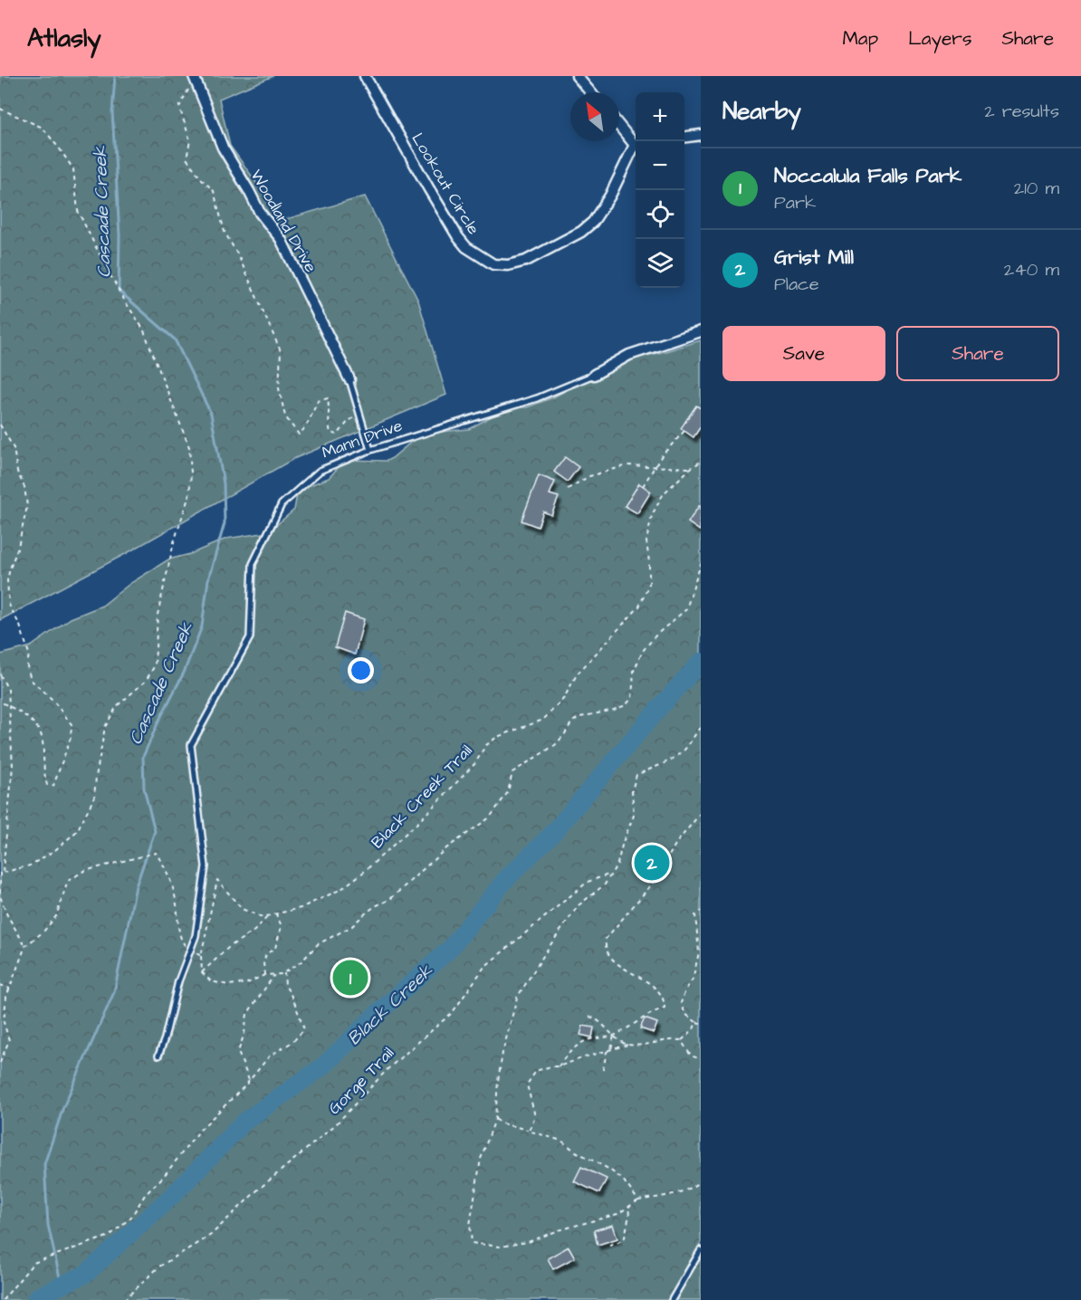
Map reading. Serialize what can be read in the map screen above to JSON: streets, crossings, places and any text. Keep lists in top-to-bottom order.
{
  "streets": {
    "street": ["Lookout Circle", "Woodland Drive", "Mann Drive"],
    "path": ["Black Creek Trail", "Gorge Trail"]
  },
  "water": ["Cascade Creek", "Black Creek"],
  "north": "top left",
  "page": {
    "header": "Atlasly",
    "nav": ["Map", "Layers", "Share"],
    "heading": ["Nearby", "2 results"],
    "map_buttons": ["+", "−"],
    "list": [
      {
        "mark": "1",
        "name": "Noccalula Falls Park",
        "note": "Park",
        "value": "210 m"
      },
      {
        "mark": "2",
        "name": "Grist Mill",
        "note": "Place",
        "value": "240 m"
      }
    ],
    "buttons": ["Save", "Share"],
    "pins": ["2", "1"]
  }
}
